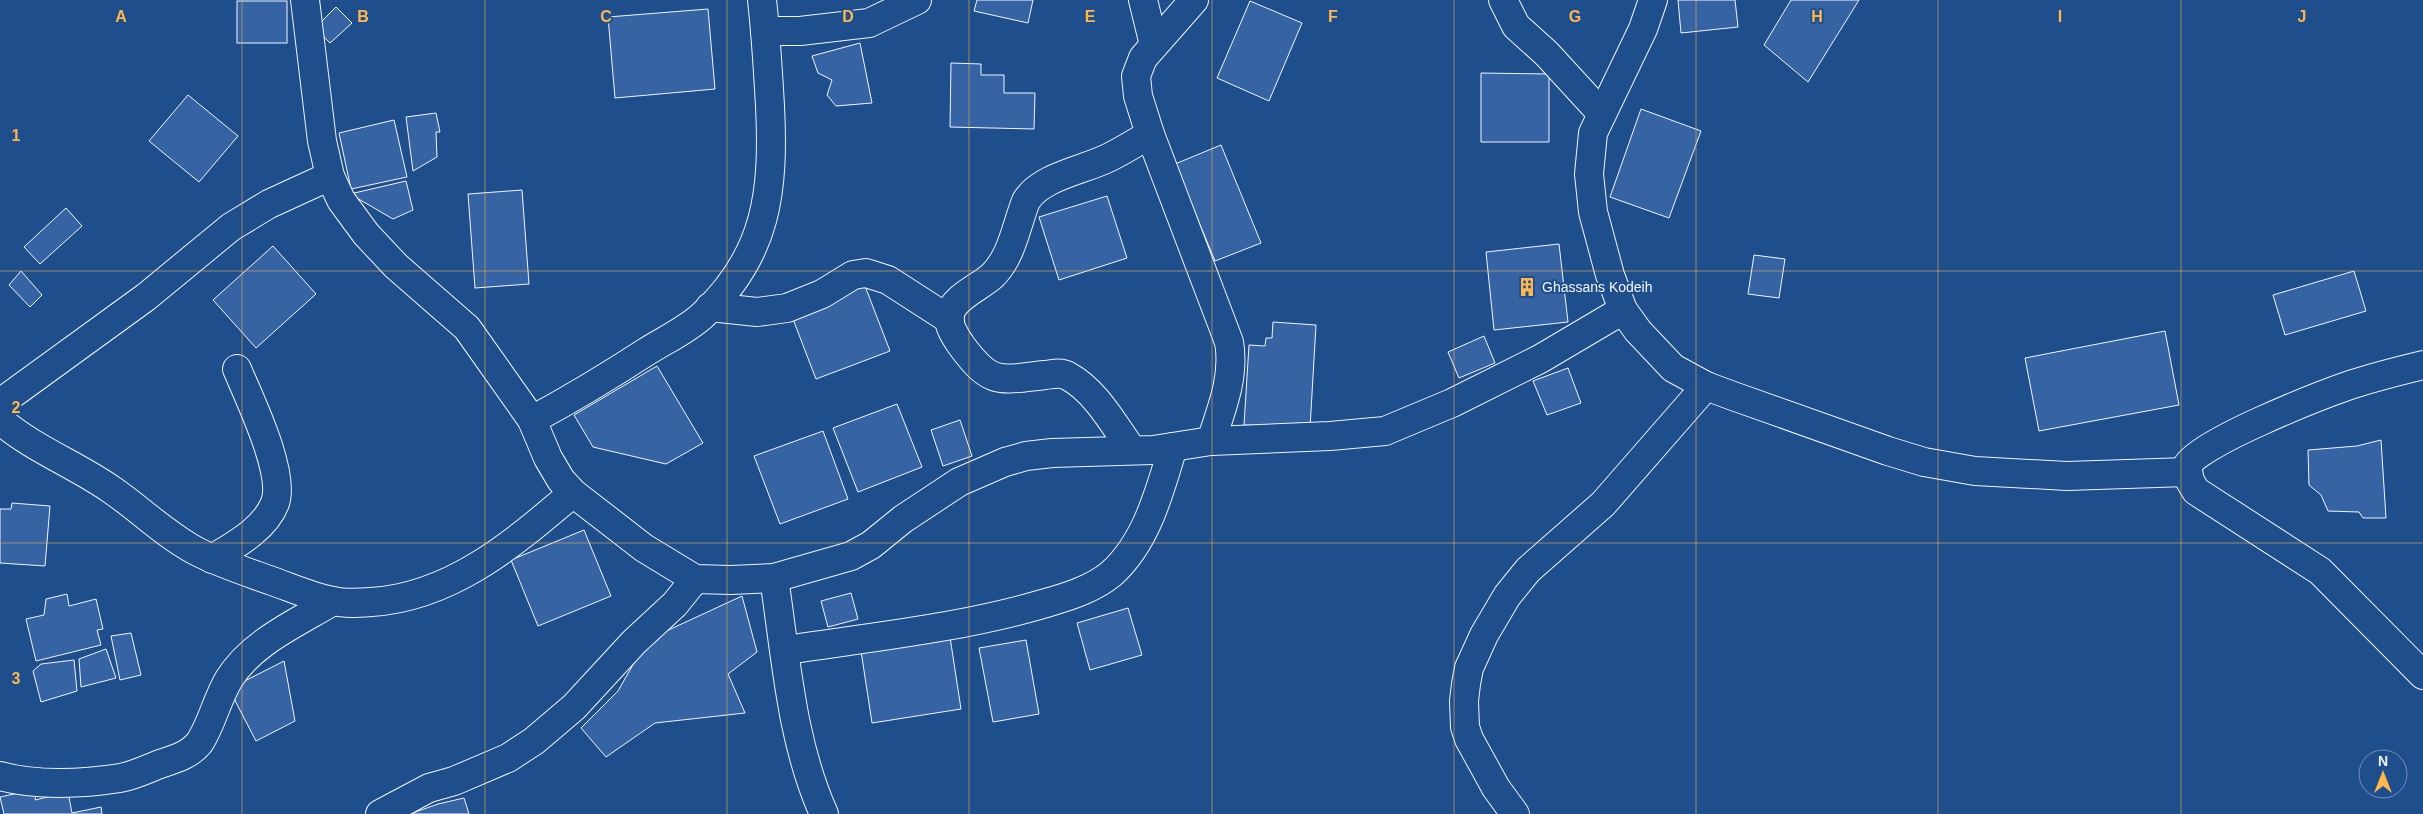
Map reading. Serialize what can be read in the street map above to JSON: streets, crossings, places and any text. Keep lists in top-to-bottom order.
{
  "places": {
    "building": ["Ghassans Kodeih"]
  },
  "north": "top",
  "grid": {
    "columns": [
      "A",
      "B",
      "C",
      "D",
      "E",
      "F",
      "G",
      "H",
      "I",
      "J"
    ],
    "rows": ["1", "2", "3"]
  }
}
